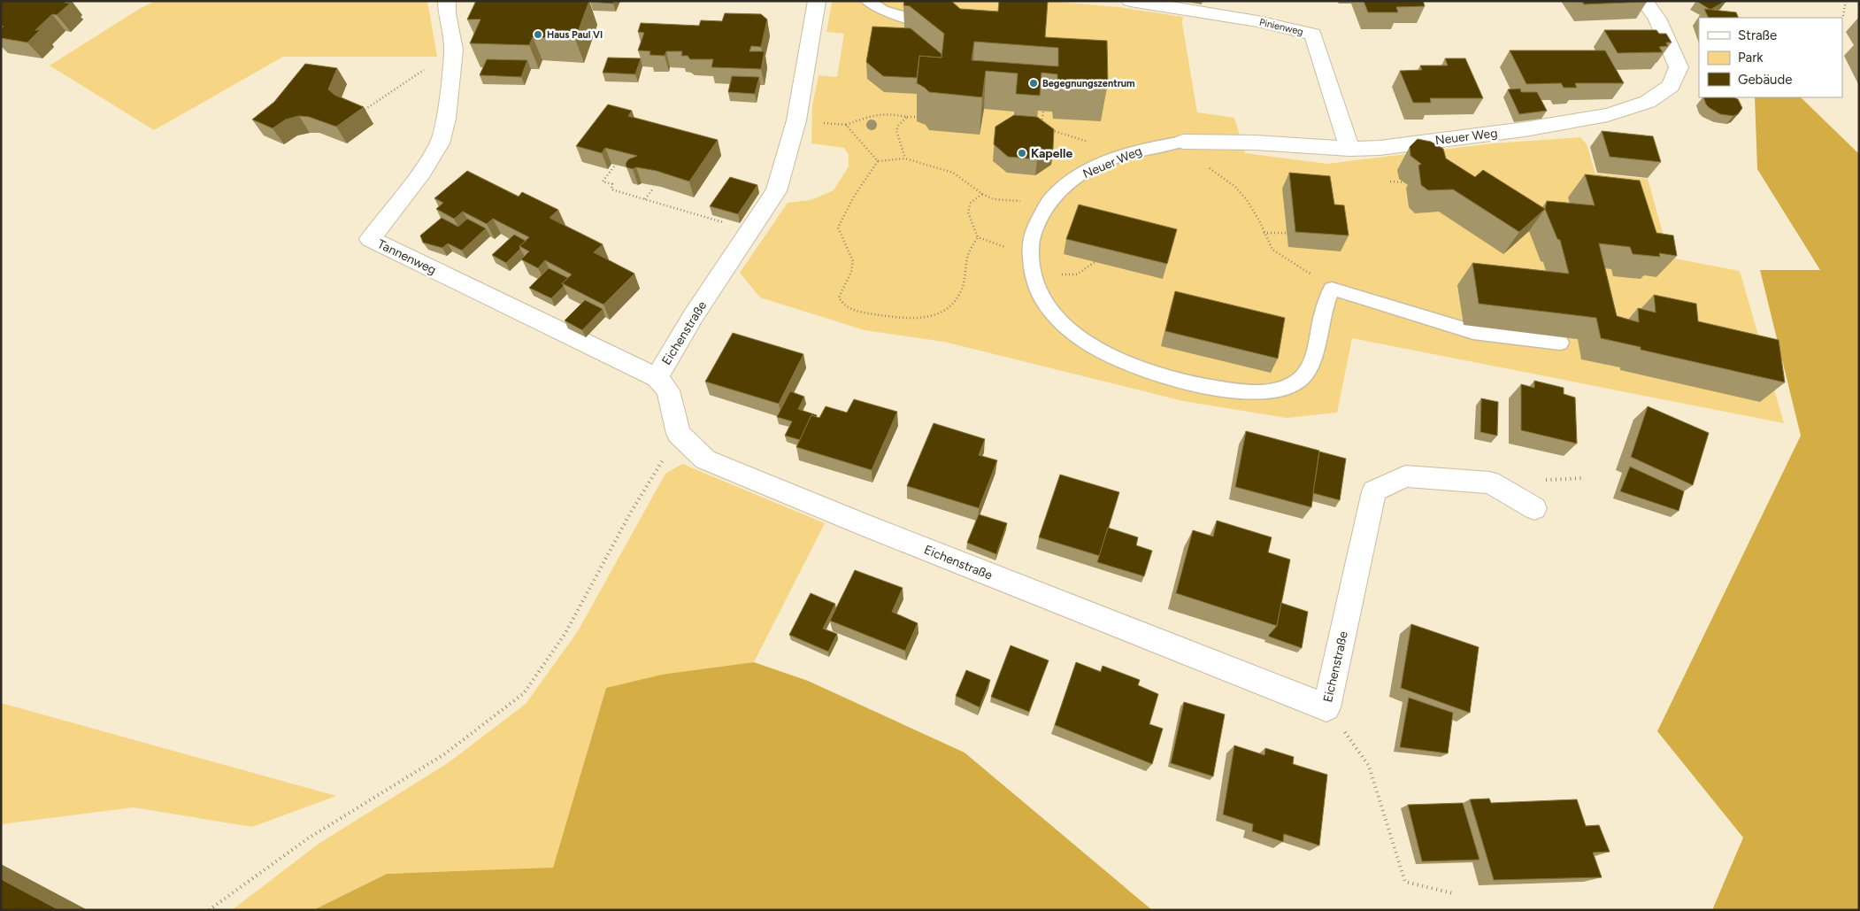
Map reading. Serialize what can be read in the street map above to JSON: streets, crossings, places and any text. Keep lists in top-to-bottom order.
{
  "streets": {
    "street": [
      "Pinienweg",
      "Neuer Weg",
      "Tannenweg",
      "Eichenstraße"
    ]
  },
  "crossings": [
    ["Pinienweg", "Neuer Weg"],
    ["Tannenweg", "Eichenstraße"]
  ],
  "places": ["Haus Paul VI", "Begegnungszentrum", "Kapelle"],
  "legend": ["Straße", "Park", "Gebäude"]
}
